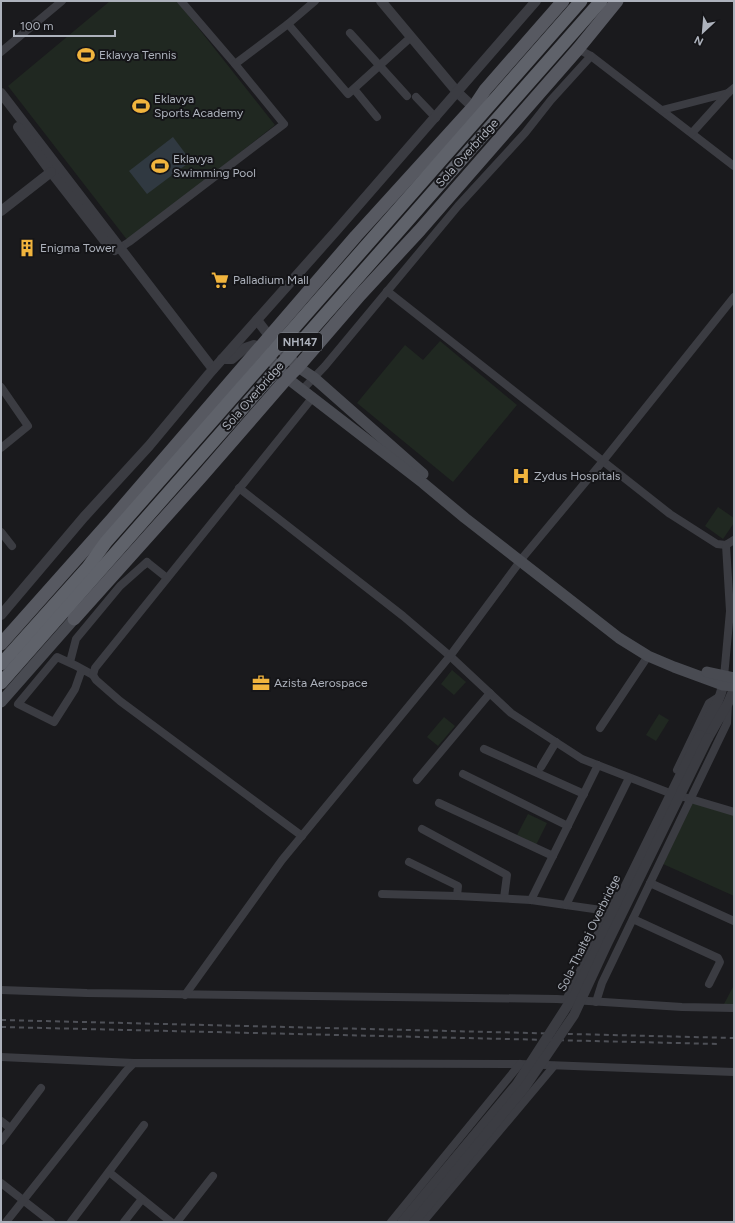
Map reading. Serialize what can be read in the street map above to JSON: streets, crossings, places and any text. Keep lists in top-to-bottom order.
{
  "streets": {
    "highway": ["Sola Overbridge", "NH147"],
    "street": ["Sola-Thaltej Overbridge"]
  },
  "places": {
    "sports": ["Eklavya Tennis", "Eklavya Sports Academy", "Eklavya Swimming Pool"],
    "building": ["Enigma Tower"],
    "supermarket": ["Palladium Mall"],
    "hospital": ["Zydus Hospitals"],
    "office": ["Azista Aerospace"]
  },
  "scale_bar": "100 m",
  "north": "bottom left"
}
